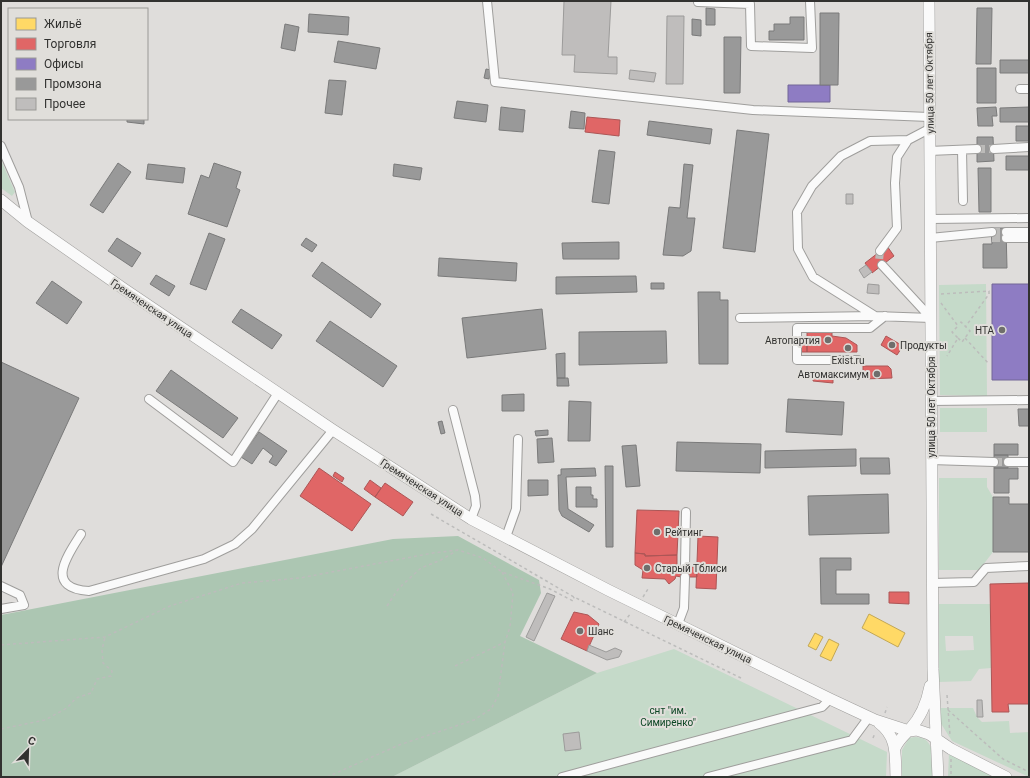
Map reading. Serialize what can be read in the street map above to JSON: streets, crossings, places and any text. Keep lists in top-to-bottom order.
{
  "streets": {
    "main road": ["улица 50 лет Октября", "Гремяченская улица"]
  },
  "parks": ["снт \"им. Симиренко\""],
  "places": [
    "НТА",
    "Автопартия",
    "Продукты",
    "Exist.ru",
    "Автомаксимум",
    "Рейтинг",
    "Старый Тблиси",
    "Шанс"
  ],
  "legend": [
    "Жильё",
    "Торговля",
    "Офисы",
    "Промзона",
    "Прочее"
  ],
  "north": "top right"
}
